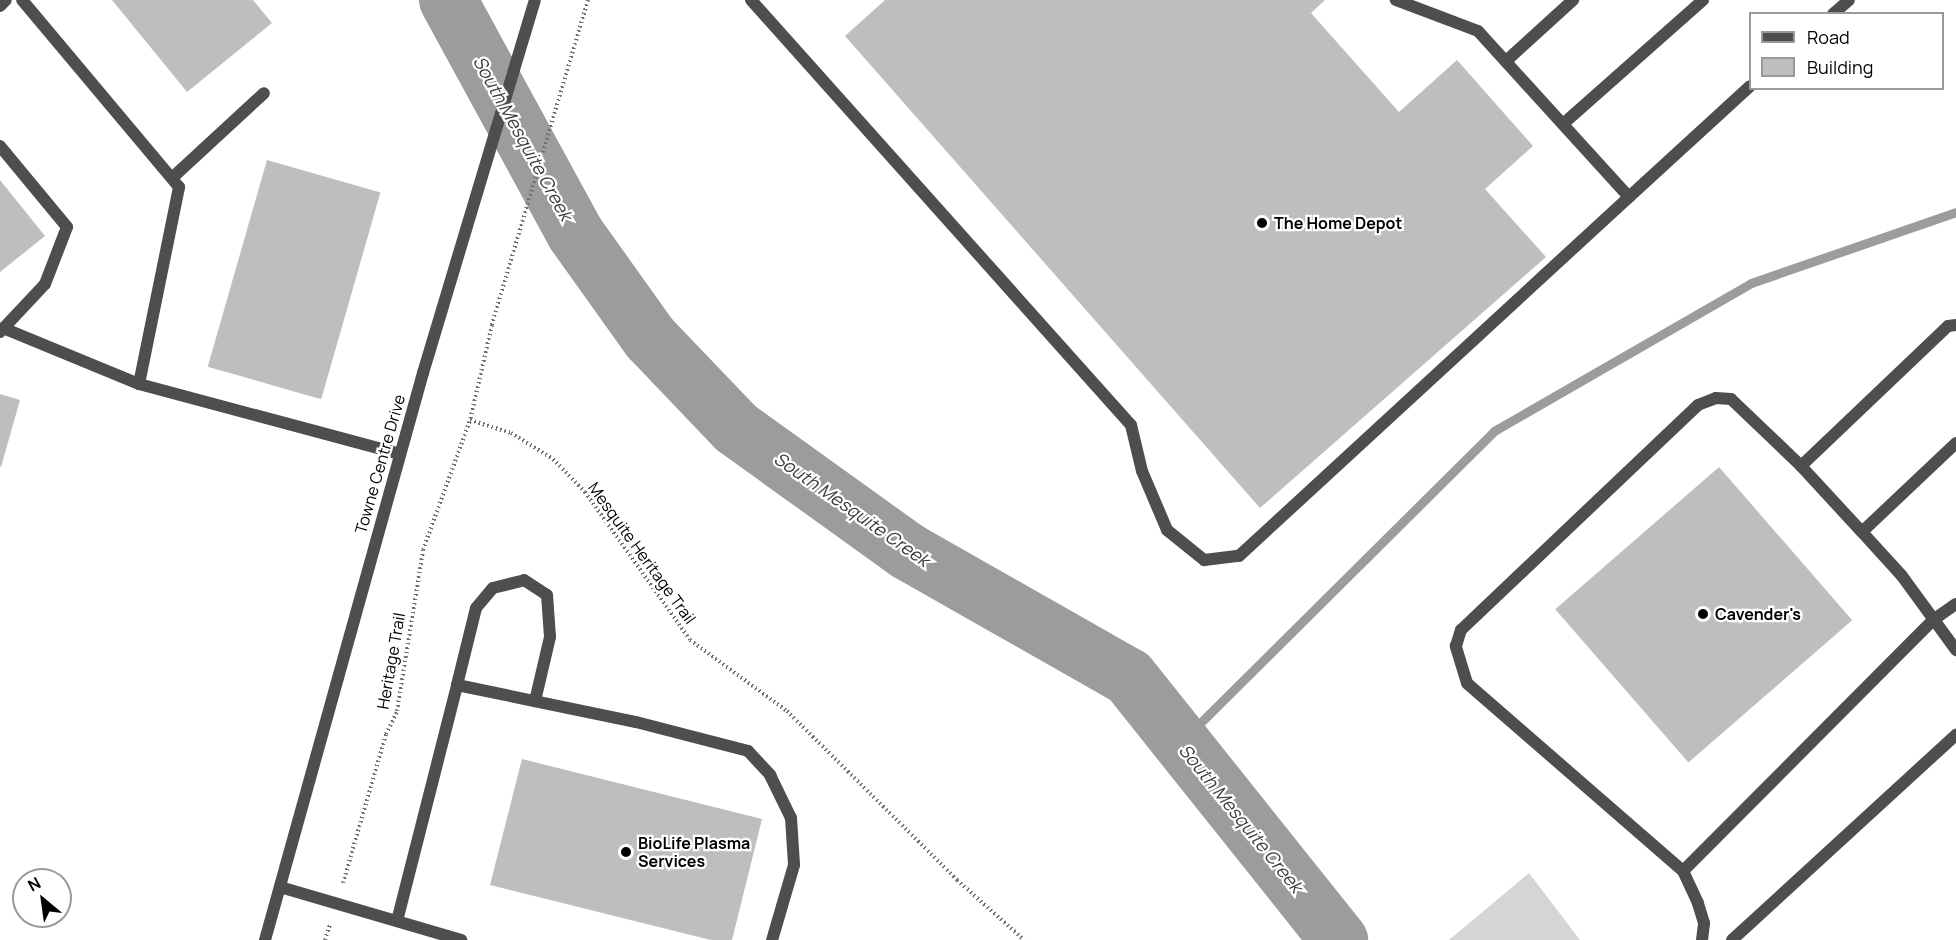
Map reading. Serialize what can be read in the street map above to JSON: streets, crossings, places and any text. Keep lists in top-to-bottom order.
{
  "streets": {
    "street": ["Towne Centre Drive"],
    "path": ["Mesquite Heritage Trail", "Heritage Trail"]
  },
  "crossings": [
    ["Mesquite Heritage Trail", "Heritage Trail"]
  ],
  "water": ["South Mesquite Creek"],
  "places": ["The Home Depot", "Cavender's", "BioLife Plasma Services"],
  "legend": ["Road", "Building"],
  "north": "top left"
}
